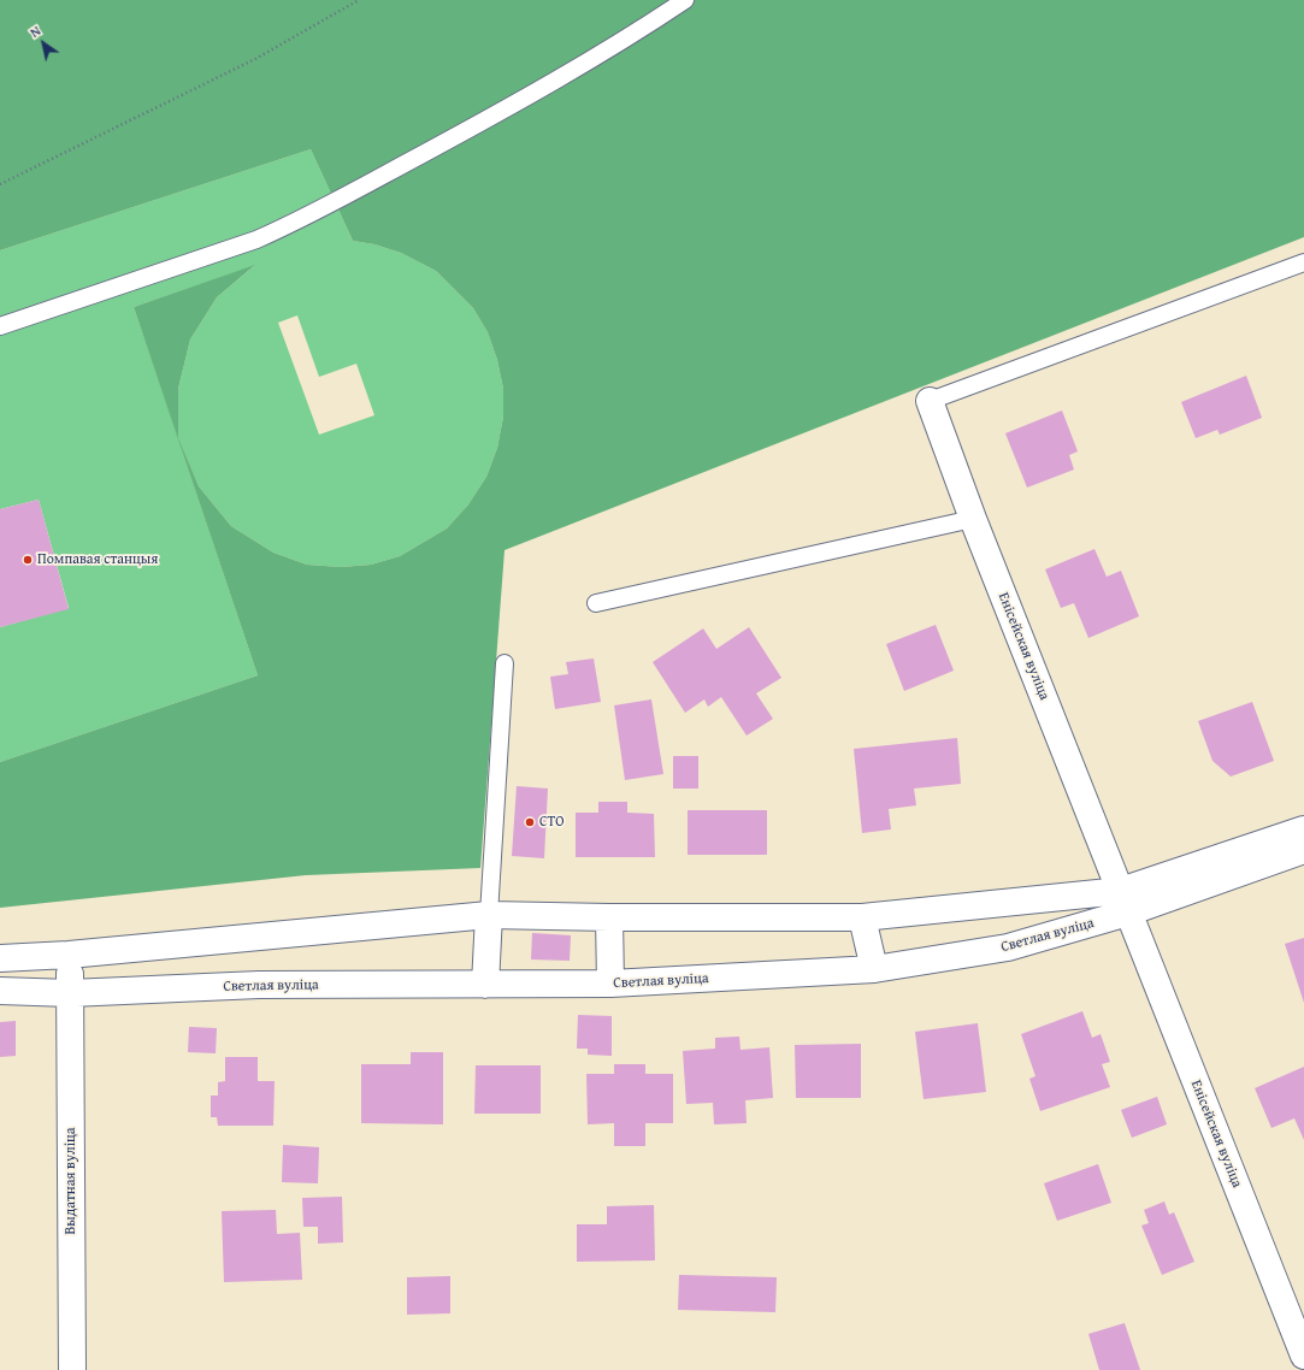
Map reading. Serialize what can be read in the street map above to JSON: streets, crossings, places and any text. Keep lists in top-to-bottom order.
{
  "streets": {
    "street": ["Енісейская вуліца", "Светлая вуліца", "Выдатная вуліца"]
  },
  "crossings": [
    ["Енісейская вуліца", "Светлая вуліца"],
    ["Светлая вуліца", "Выдатная вуліца"]
  ],
  "places": ["Помпавая станцыя", "СТО"],
  "north": "top left"
}
